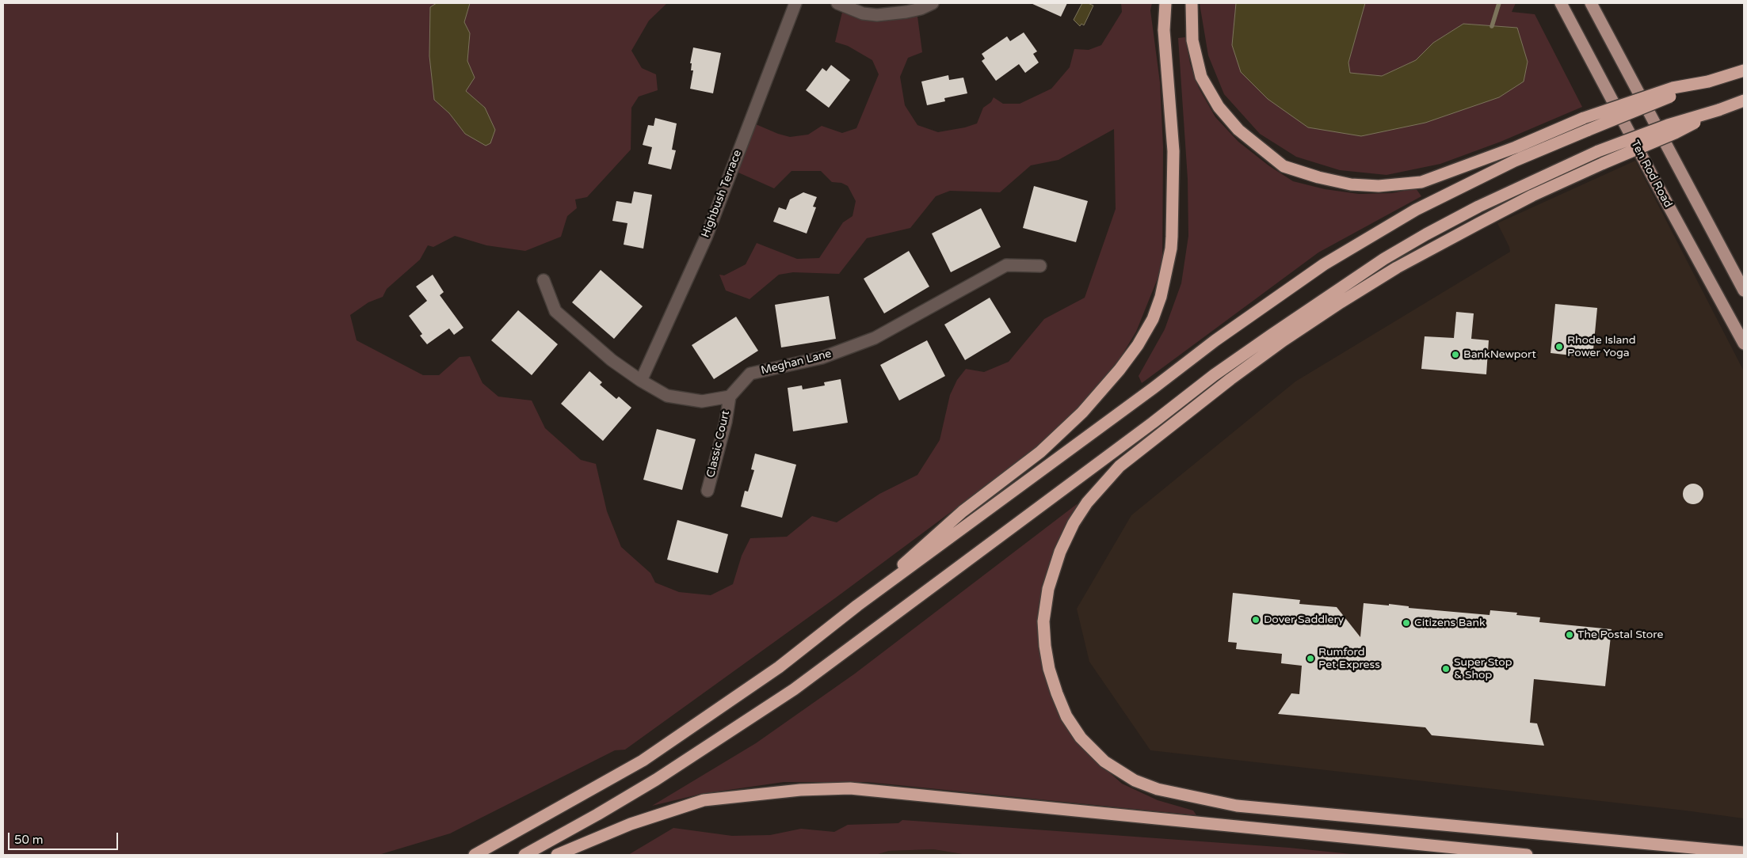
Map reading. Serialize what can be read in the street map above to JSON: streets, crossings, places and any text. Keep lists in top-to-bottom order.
{
  "streets": {
    "main road": ["Ten Rod Road"],
    "street": ["Highbush Terrace", "Meghan Lane", "Classic Court"]
  },
  "crossings": [
    ["Meghan Lane", "Classic Court"]
  ],
  "places": [
    "Rhode Island Power Yoga",
    "BankNewport",
    "Dover Saddlery",
    "Citizens Bank",
    "The Postal Store",
    "Rumford Pet Express",
    "Super Stop & Shop"
  ],
  "scale_bar": "50 m"
}
